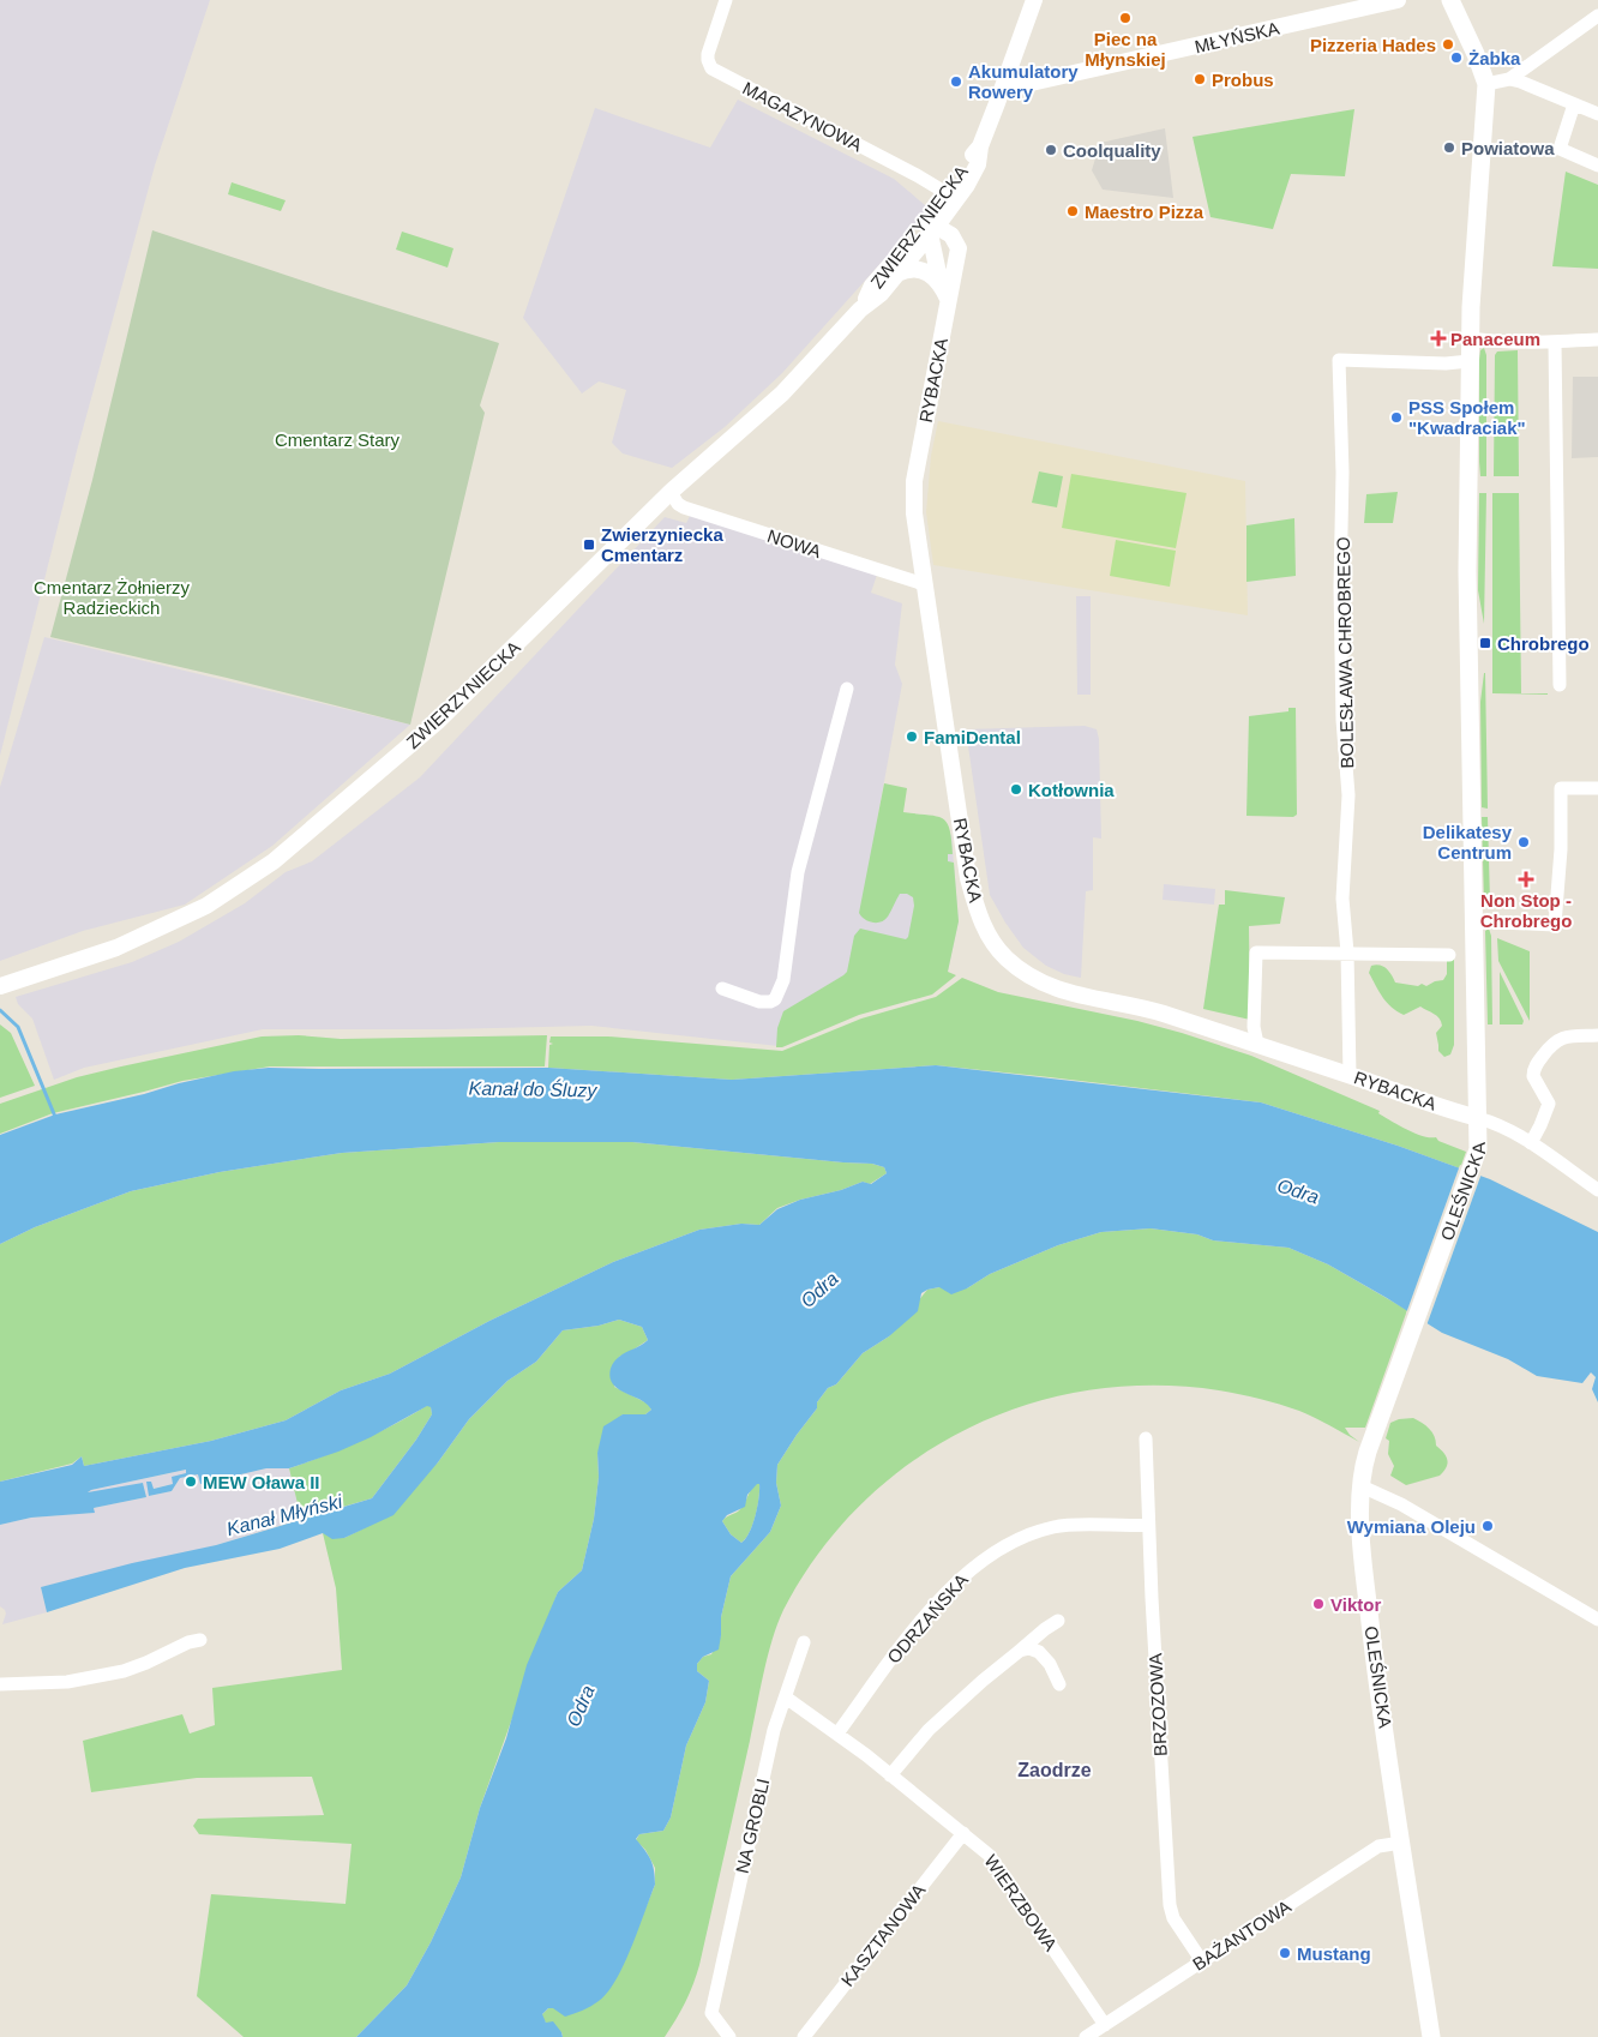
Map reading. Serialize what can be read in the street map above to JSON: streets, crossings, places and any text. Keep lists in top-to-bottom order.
{
  "streets": {
    "main road": ["OLEŚNICKA"],
    "street": [
      "MŁYŃSKA",
      "MAGAZYNOWA",
      "ZWIERZYNIECKA",
      "RYBACKA",
      "NOWA",
      "BOLESŁAWA CHROBREGO",
      "ODRZAŃSKA",
      "BRZOZOWA",
      "NA GROBLI",
      "WIERZBOWA",
      "KASZTANOWA",
      "BAŻANTOWA"
    ]
  },
  "crossings": [
    ["MŁYŃSKA", "ZWIERZYNIECKA"],
    ["MAGAZYNOWA", "ZWIERZYNIECKA"],
    ["ZWIERZYNIECKA", "RYBACKA"],
    ["ZWIERZYNIECKA", "NOWA"],
    ["RYBACKA", "NOWA"],
    ["RYBACKA", "BOLESŁAWA CHROBREGO"],
    ["RYBACKA", "OLEŚNICKA"],
    ["OLEŚNICKA", "BAŻANTOWA"],
    ["ODRZAŃSKA", "BRZOZOWA"],
    ["ODRZAŃSKA", "WIERZBOWA"],
    ["BRZOZOWA", "BAŻANTOWA"],
    ["NA GROBLI", "WIERZBOWA"],
    ["WIERZBOWA", "KASZTANOWA"],
    ["WIERZBOWA", "BAŻANTOWA"]
  ],
  "districts": ["Zaodrze"],
  "water": ["Kanał do Śluzy", "Odra", "Kanał Młyński"],
  "parks": ["Cmentarz Stary", "Cmentarz Żołnierzy Radzieckich"],
  "places": {
    "other": [
      "Piec na Młynskiej",
      "Pizzeria Hades",
      "Żabka",
      "Probus",
      "Akumulatory Rowery",
      "Powiatowa",
      "Coolquality",
      "Maestro Pizza",
      "PSS Społem \"Kwadraciak\"",
      "FamiDental",
      "Kotłownia",
      "Delikatesy Centrum",
      "MEW Oława II",
      "Wymiana Oleju",
      "Viktor",
      "Mustang"
    ],
    "health": ["Panaceum", "Non Stop - Chrobrego"],
    "transit": ["Zwierzyniecka Cmentarz", "Chrobrego"]
  }
}
